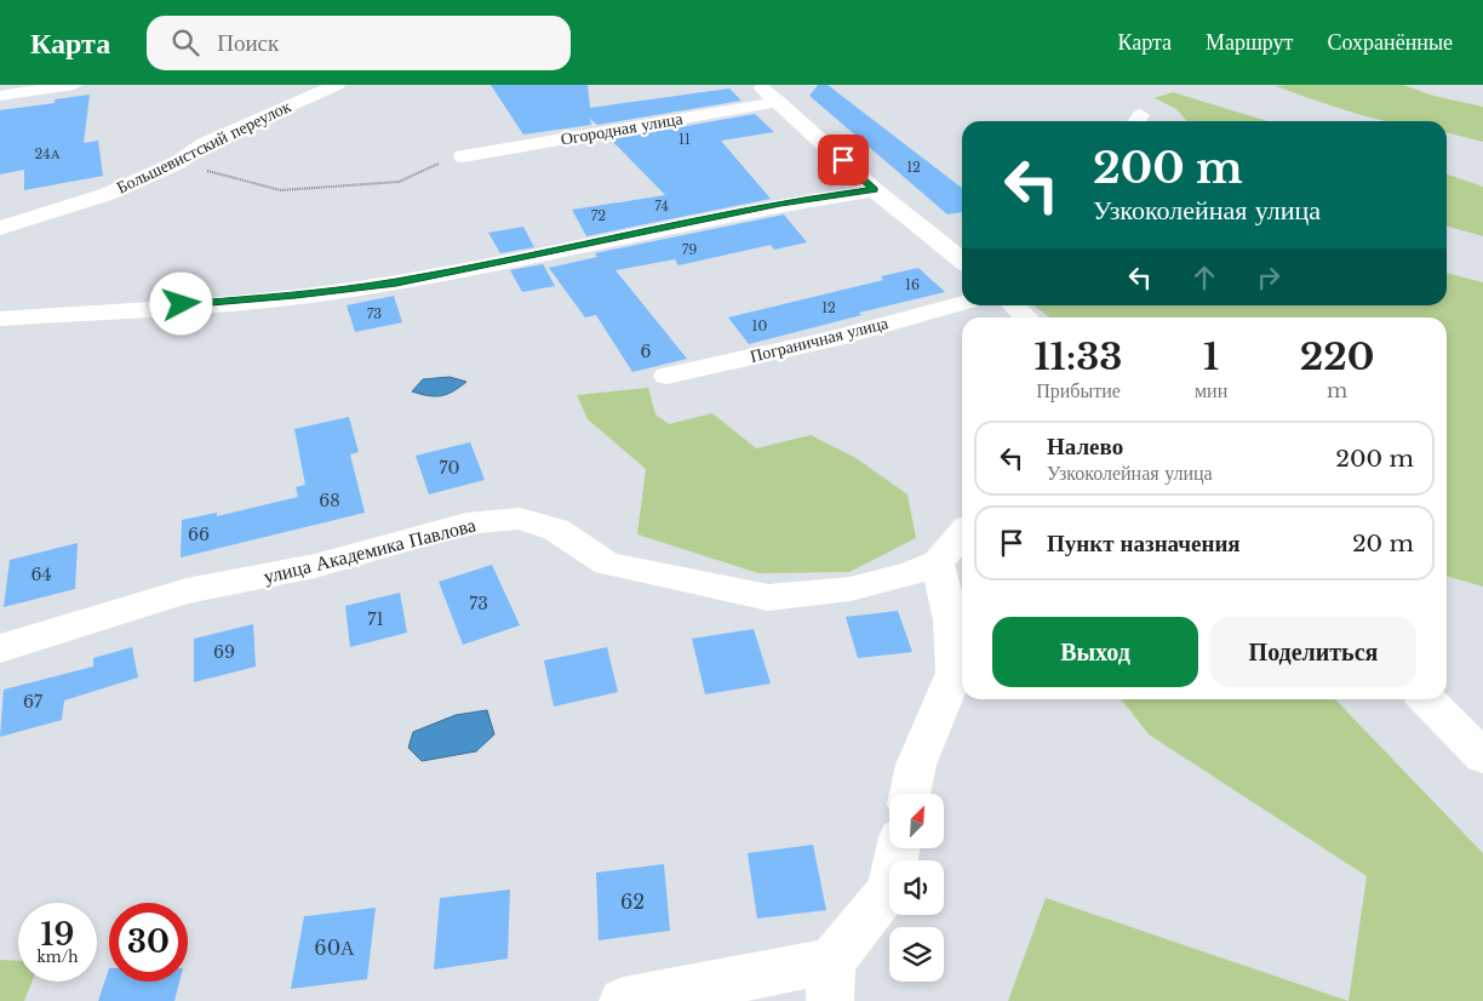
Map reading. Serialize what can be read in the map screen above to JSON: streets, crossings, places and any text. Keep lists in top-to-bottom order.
{
  "streets": {
    "street": [
      "Огородная улица",
      "Большевистский переулок",
      "Пограничная улица",
      "улица Академика Павлова"
    ]
  },
  "house_numbers": [
    "11",
    "24А",
    "12",
    "74",
    "72",
    "79",
    "16",
    "12",
    "73",
    "10",
    "6",
    "70",
    "68",
    "66",
    "64",
    "73",
    "71",
    "69",
    "67",
    "62",
    "60А"
  ],
  "north": "top right",
  "page": {
    "header": "Карта",
    "search": "Поиск",
    "nav": ["Карта", "Маршрут", "Сохранённые"],
    "turn": ["200 m", "Узкоколейная улица"],
    "eta": [
      "11:33",
      "Прибытие",
      "1",
      "мин",
      "220",
      "m"
    ],
    "list": [
      {
        "name": "Налево",
        "note": "Узкоколейная улица",
        "value": "200 m"
      },
      {
        "name": "Пункт назначения",
        "value": "20 m"
      }
    ],
    "buttons": ["Выход", "Поделиться"],
    "speed": "19 km/h",
    "limit": "30"
  }
}
